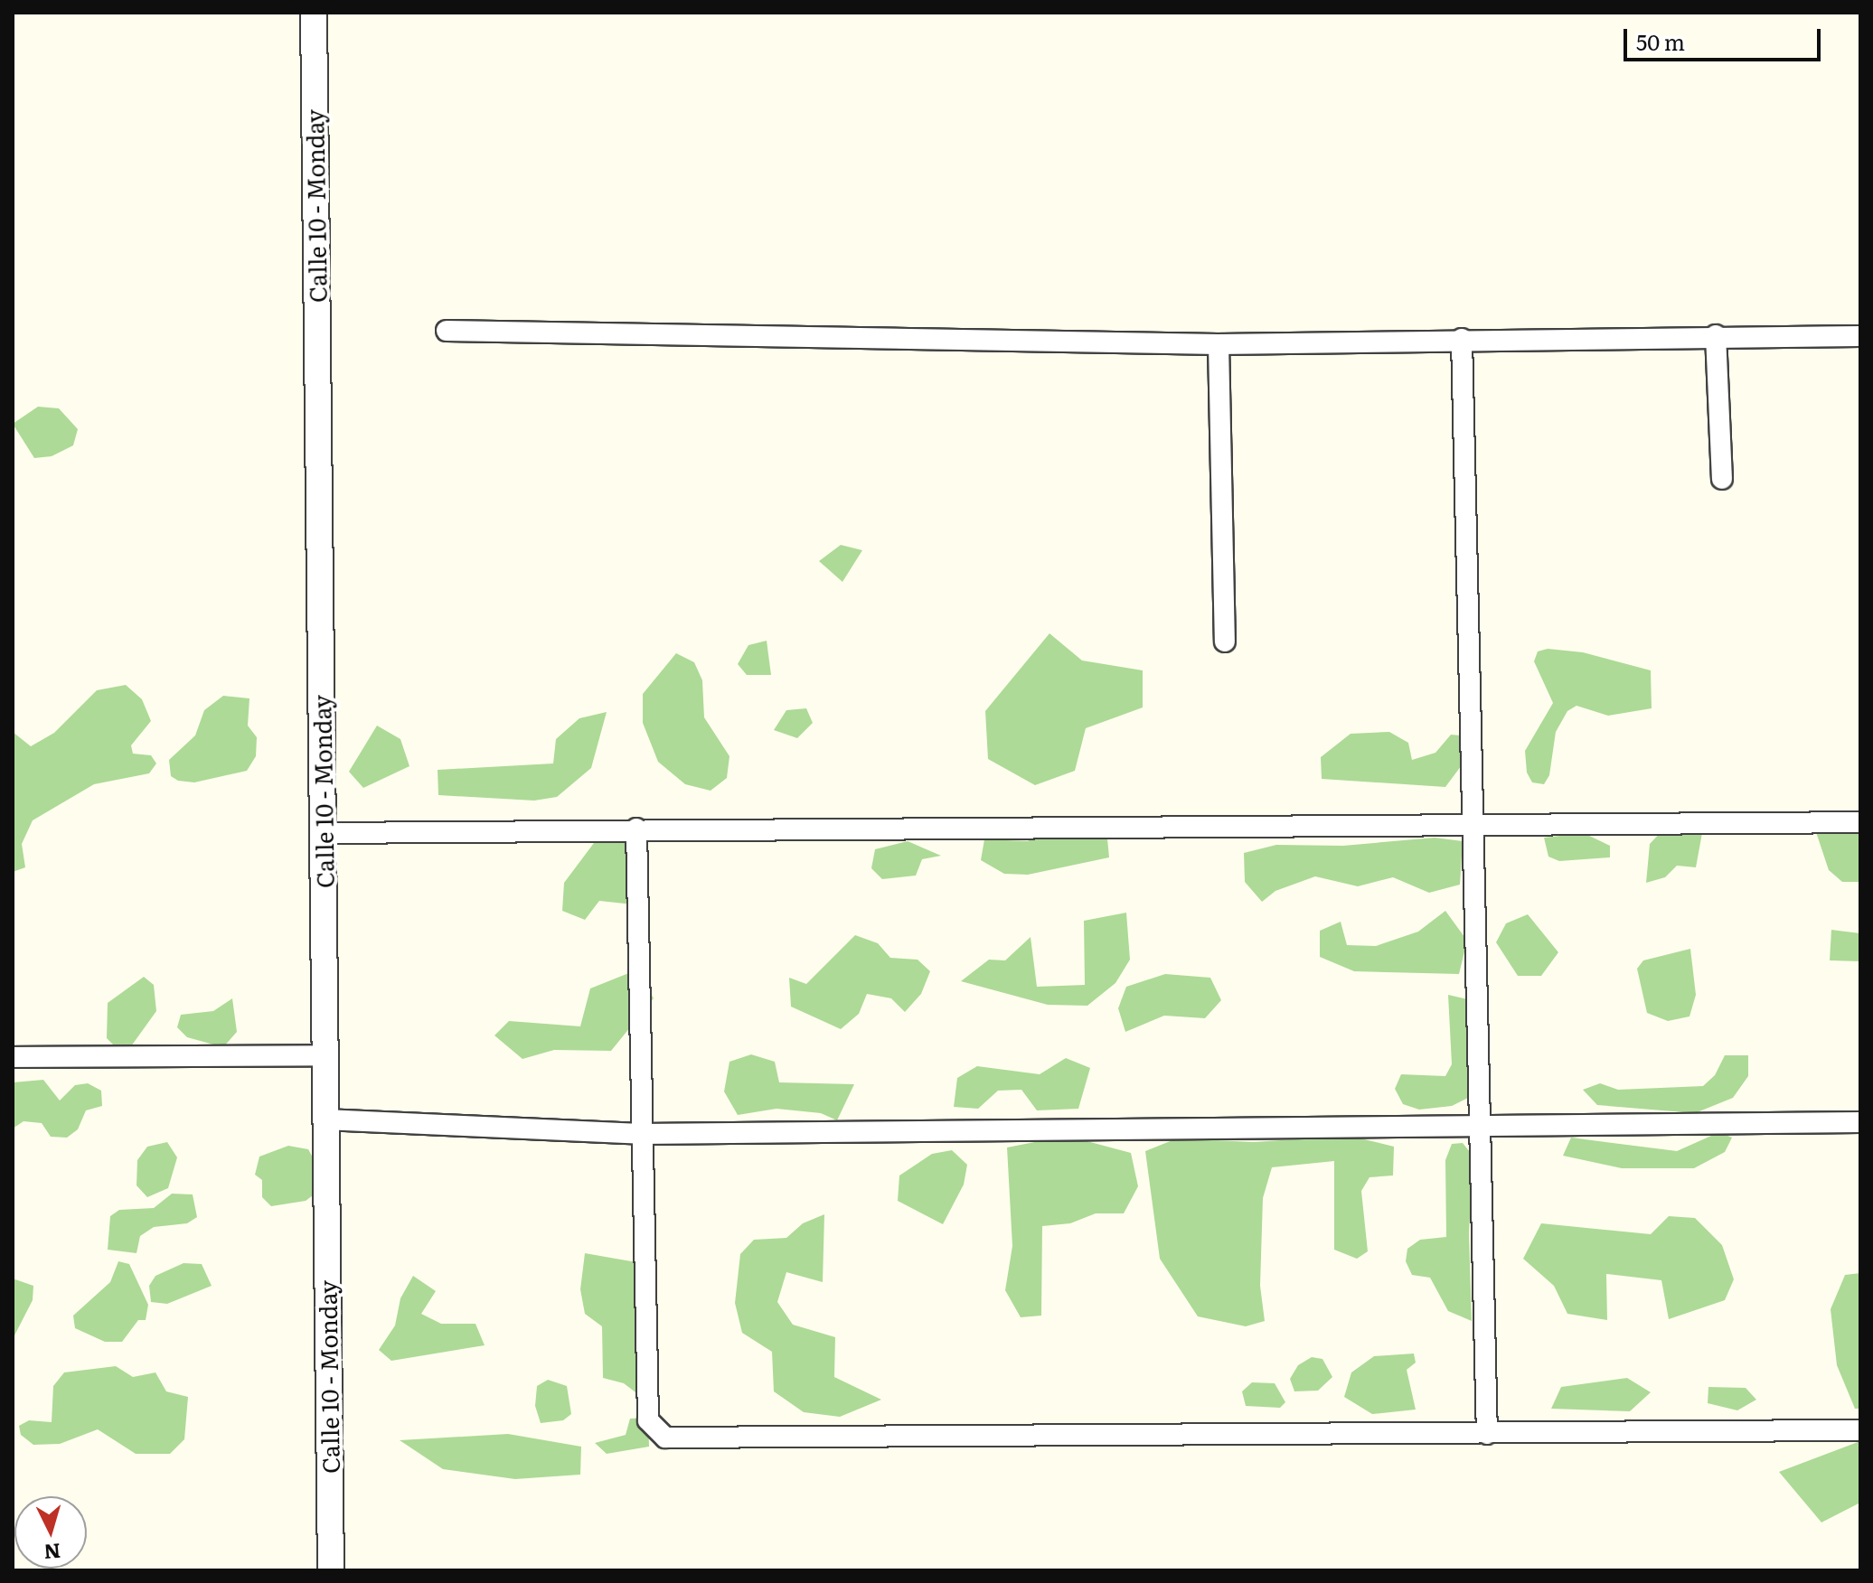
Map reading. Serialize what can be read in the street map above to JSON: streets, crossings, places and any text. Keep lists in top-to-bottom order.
{
  "streets": {
    "street": ["Calle 10 - Monday"]
  },
  "scale_bar": "50 m",
  "north": "bottom"
}
